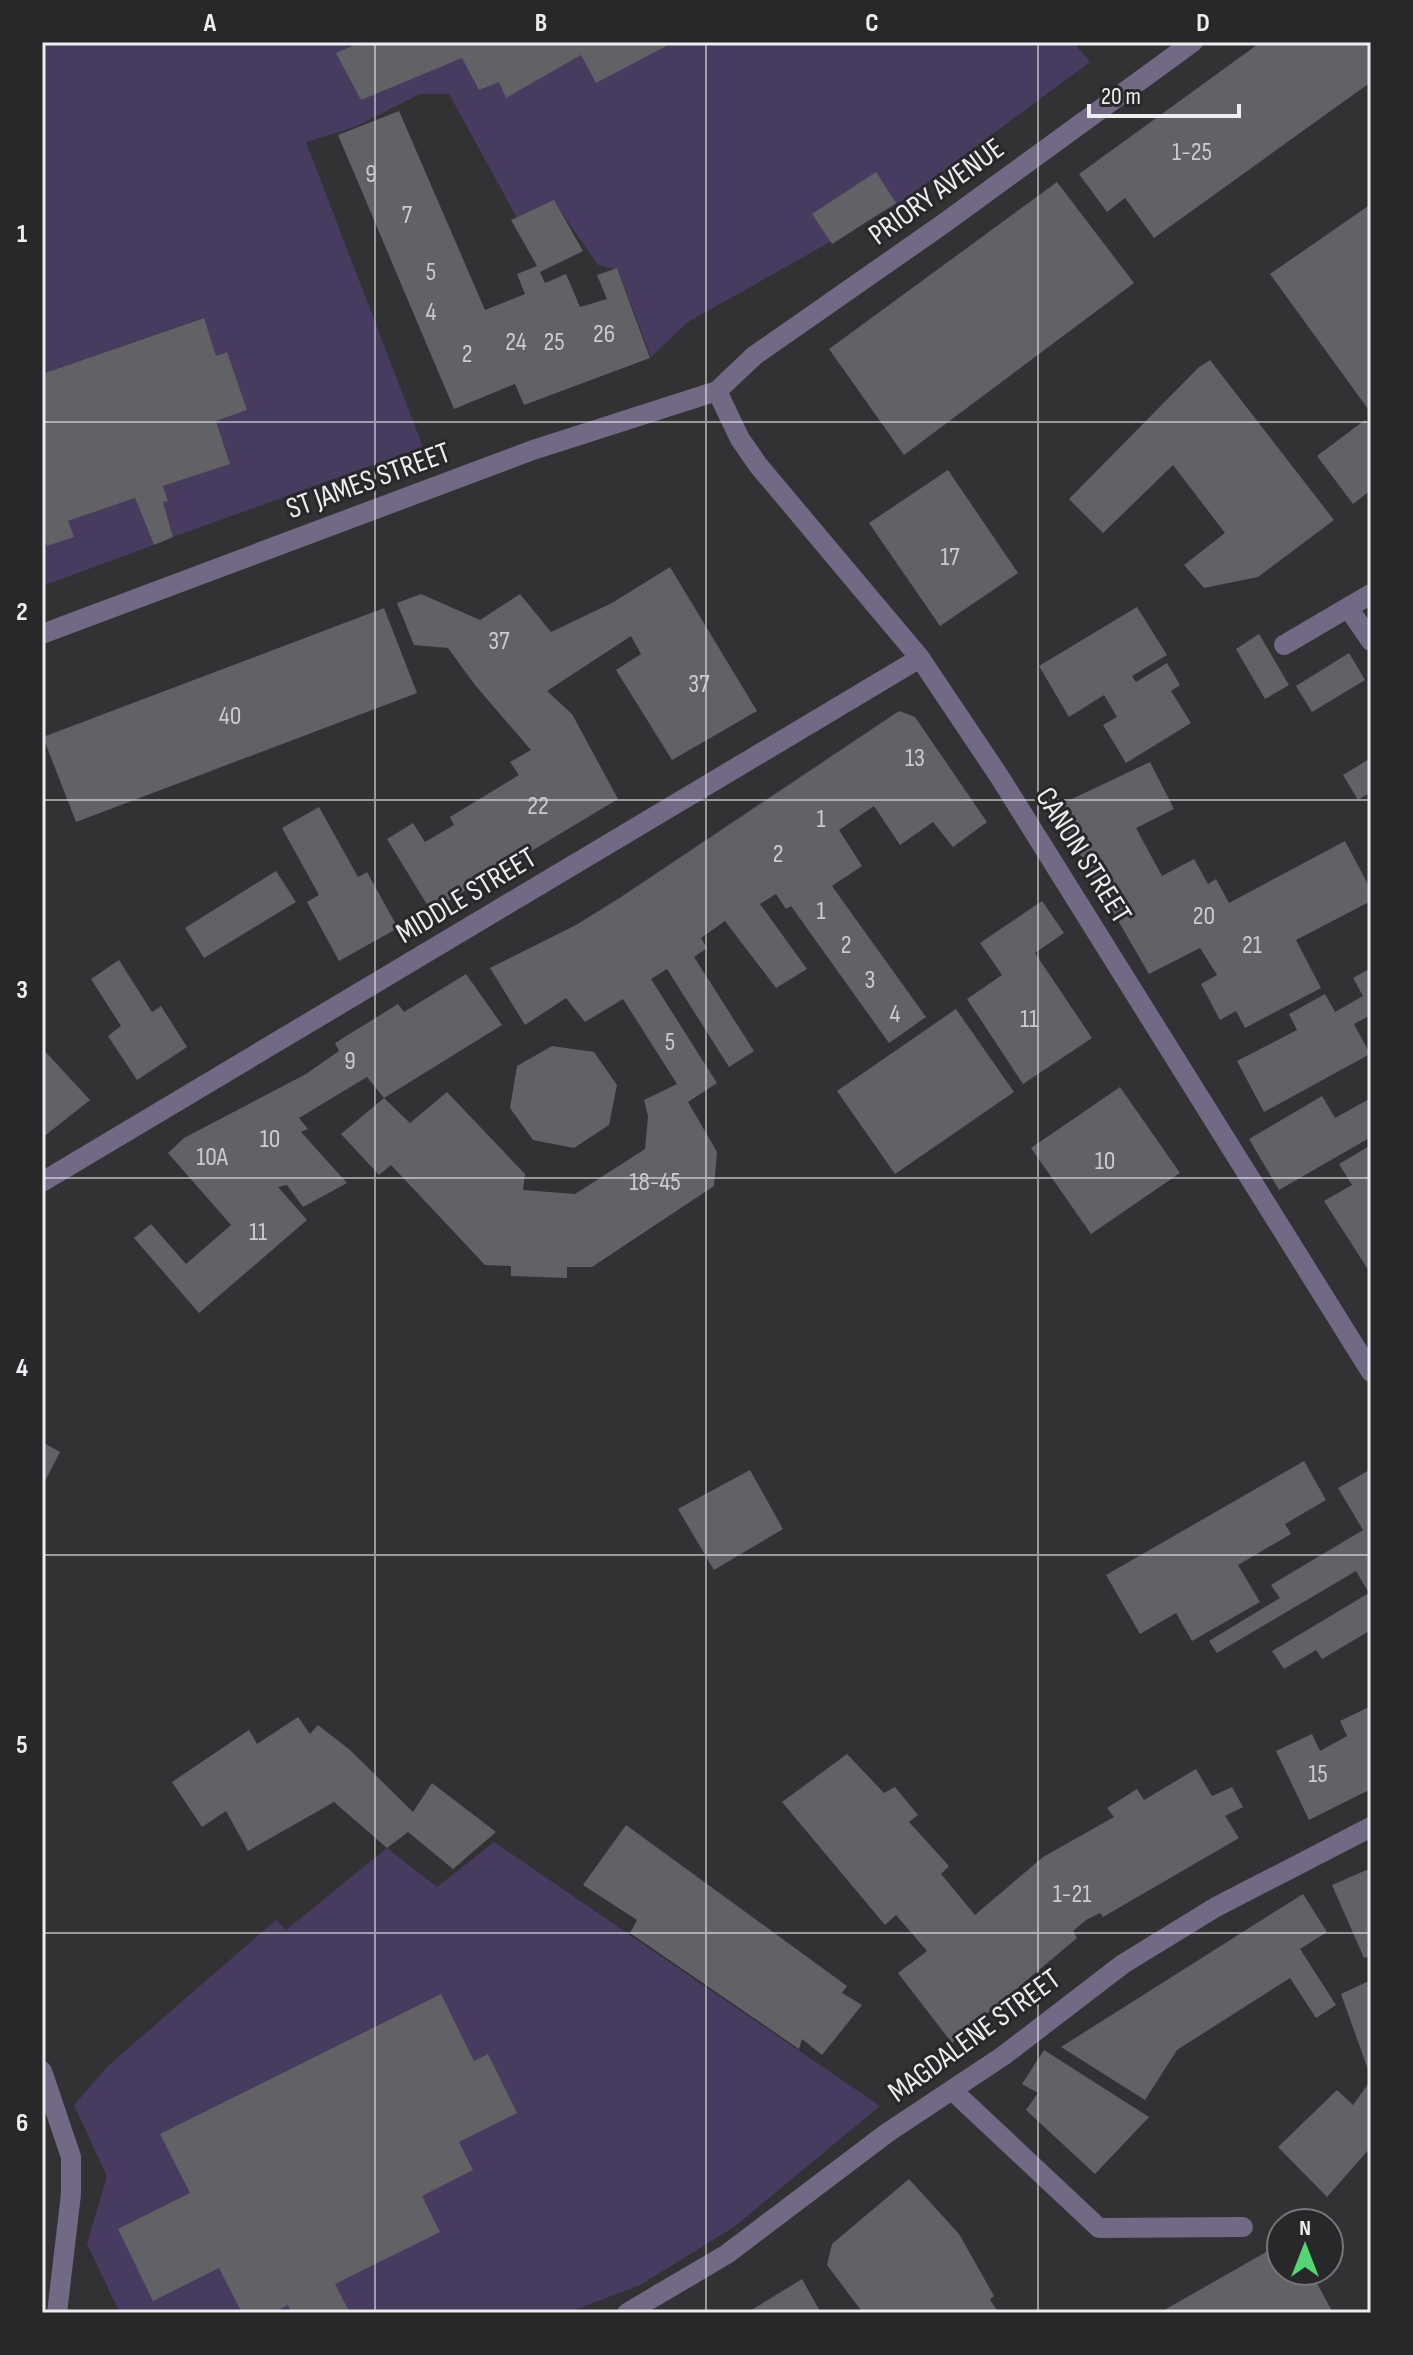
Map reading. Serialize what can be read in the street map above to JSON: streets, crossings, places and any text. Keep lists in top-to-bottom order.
{
  "streets": {
    "street": [
      "PRIORY AVENUE",
      "ST JAMES STREET",
      "CANON STREET",
      "MIDDLE STREET",
      "MAGDALENE STREET"
    ]
  },
  "crossings": [
    ["PRIORY AVENUE", "ST JAMES STREET"],
    ["PRIORY AVENUE", "CANON STREET"],
    ["ST JAMES STREET", "CANON STREET"],
    ["CANON STREET", "MIDDLE STREET"]
  ],
  "house_numbers": [
    "1-25",
    "9",
    "7",
    "5",
    "4",
    "26",
    "24",
    "25",
    "2",
    "17",
    "37",
    "37",
    "40",
    "13",
    "22",
    "1",
    "2",
    "1",
    "20",
    "2",
    "21",
    "3",
    "4",
    "11",
    "5",
    "9",
    "10",
    "10A",
    "10",
    "18-45",
    "11",
    "15",
    "1-21"
  ],
  "scale_bar": "20 m",
  "north": "top",
  "grid": {
    "columns": [
      "A",
      "B",
      "C",
      "D"
    ],
    "rows": [
      "1",
      "2",
      "3",
      "4",
      "5",
      "6"
    ]
  }
}
